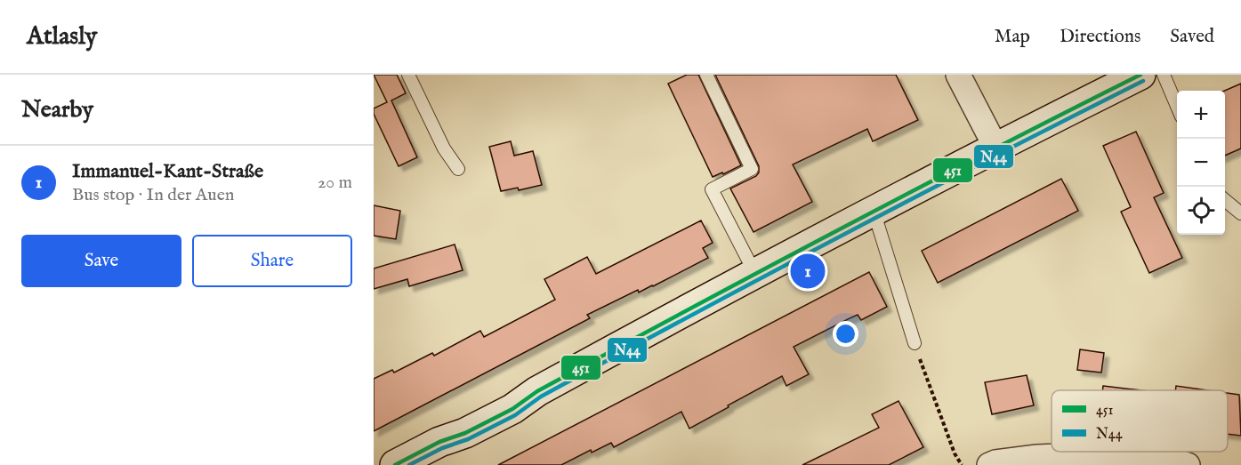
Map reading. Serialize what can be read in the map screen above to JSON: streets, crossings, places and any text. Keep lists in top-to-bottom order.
{
  "lines": ["transit line 451", "transit line N44"],
  "legend": ["451", "N44"],
  "page": {
    "header": "Atlasly",
    "nav": ["Map", "Directions", "Saved"],
    "heading": "Nearby",
    "map_buttons": ["+", "−"],
    "list": [
      {
        "mark": "1",
        "name": "Immanuel-Kant-Straße",
        "note": "Bus stop · In der Auen",
        "value": "20 m"
      }
    ],
    "buttons": ["Save", "Share"],
    "pins": "1"
  }
}
